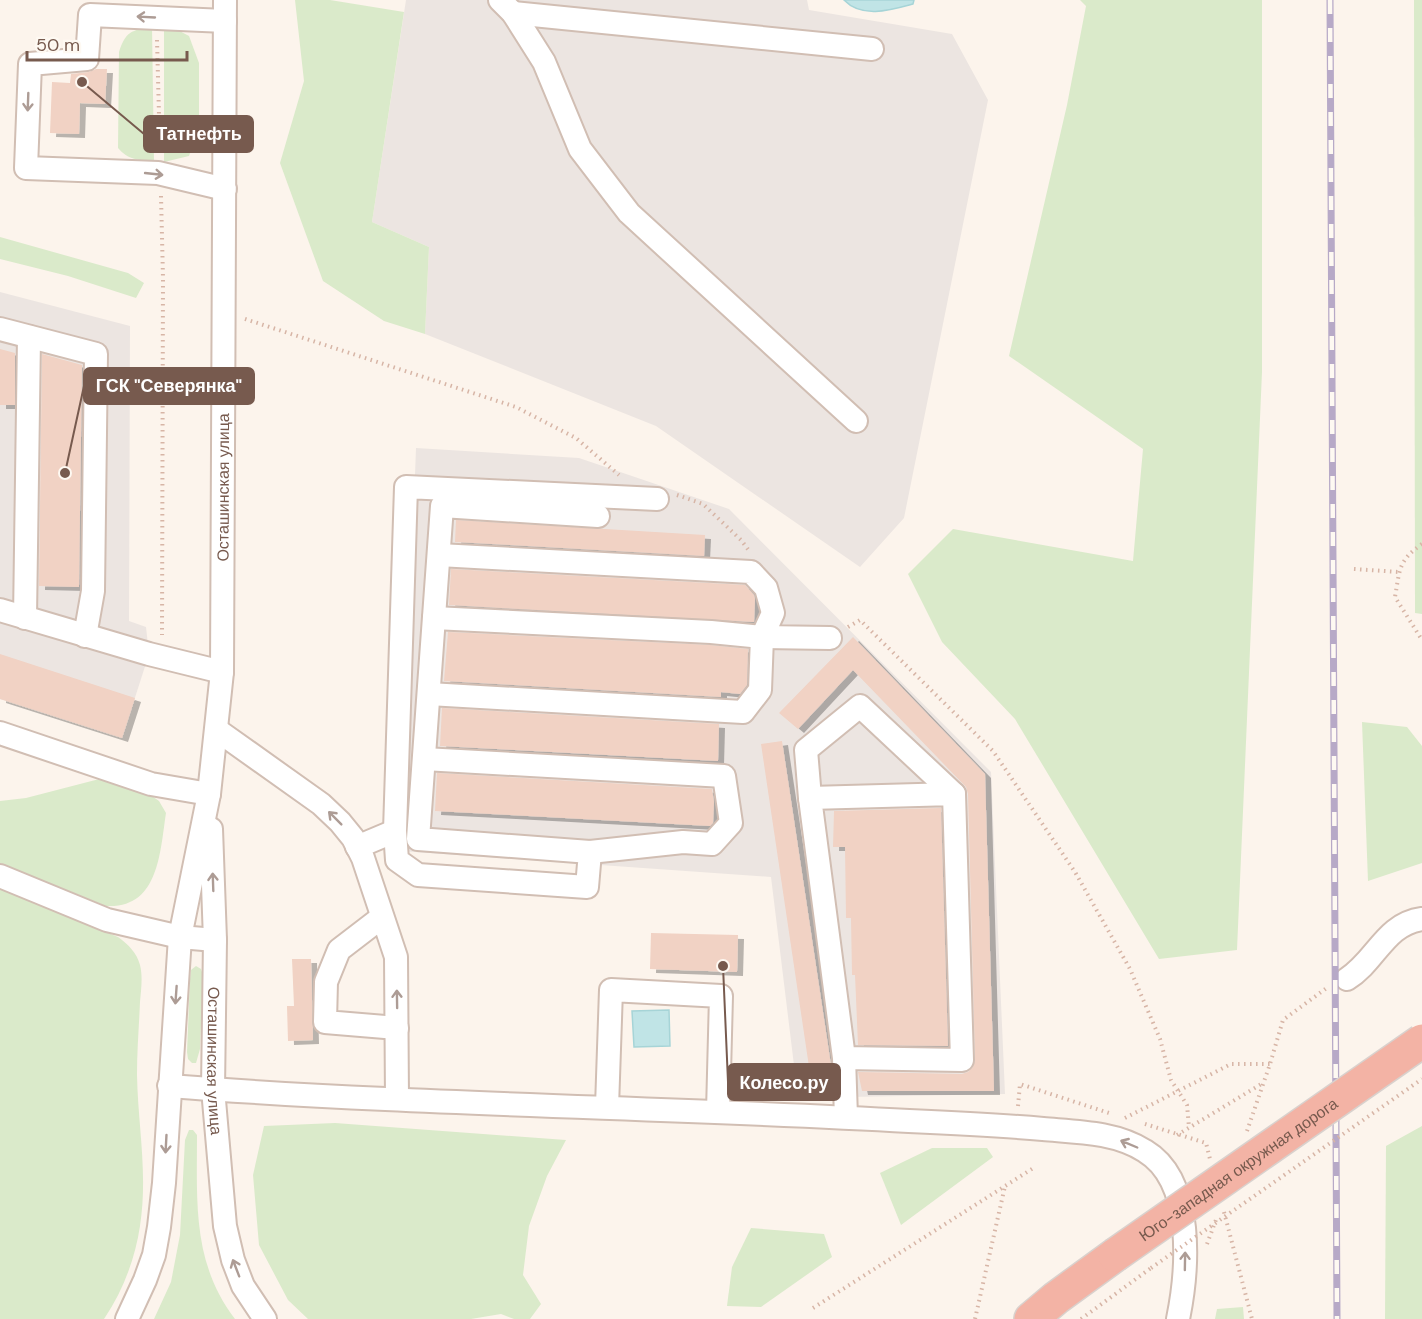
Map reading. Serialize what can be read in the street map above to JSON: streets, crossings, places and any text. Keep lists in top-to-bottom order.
{
  "streets": {
    "highway": ["Юго-западная окружная дорога"],
    "street": ["Осташинская улица"]
  },
  "places": ["Татнефть", "ГСК \"Северянка\"", "Колесо.ру"],
  "scale_bar": "50 m"
}
